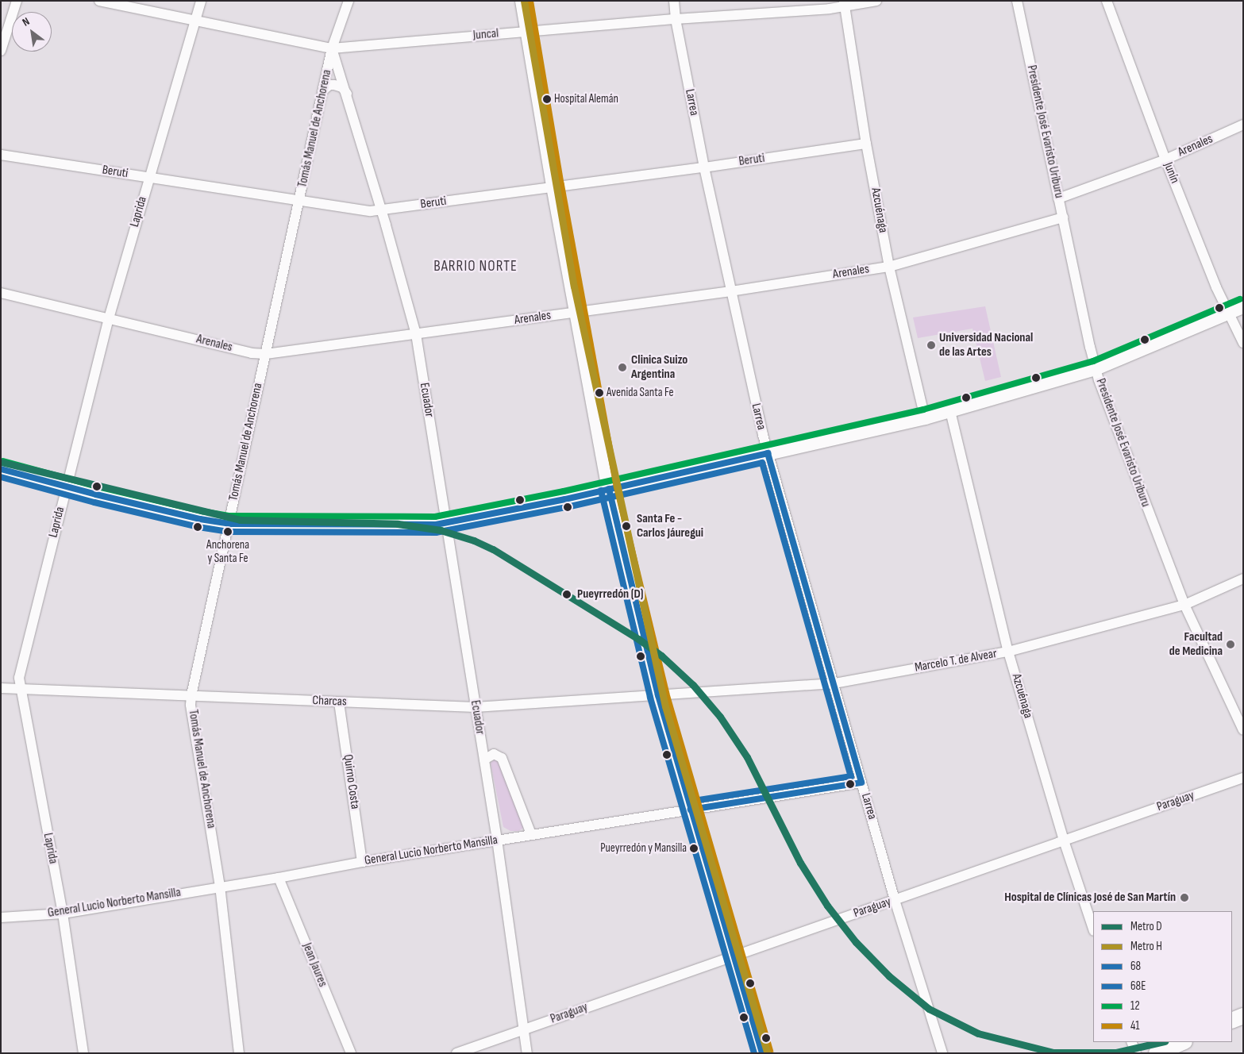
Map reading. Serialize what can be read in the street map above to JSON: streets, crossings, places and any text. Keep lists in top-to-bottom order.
{
  "streets": {
    "street": [
      "Juncal",
      "Larrea",
      "Tomás Manuel de Anchorena",
      "Presidente José Evaristo Uriburu",
      "Arenales",
      "Beruti",
      "Junín",
      "Azcuénaga",
      "Laprida",
      "Ecuador",
      "Marcelo T. de Alvear",
      "Charcas",
      "Quirno Costa",
      "Paraguay",
      "General Lucio Norberto Mansilla",
      "Jean Jaures"
    ]
  },
  "crossings": [
    ["Juncal", "Larrea"],
    ["Juncal", "Tomás Manuel de Anchorena"],
    ["Juncal", "Azcuénaga"],
    ["Juncal", "Laprida"],
    ["Juncal", "Ecuador"],
    ["Larrea", "Arenales"],
    ["Larrea", "Beruti"],
    ["Larrea", "Marcelo T. de Alvear"],
    ["Larrea", "Paraguay"],
    ["Larrea", "General Lucio Norberto Mansilla"],
    ["Tomás Manuel de Anchorena", "Arenales"],
    ["Tomás Manuel de Anchorena", "Beruti"],
    ["Tomás Manuel de Anchorena", "Ecuador"],
    ["Tomás Manuel de Anchorena", "Charcas"],
    ["Tomás Manuel de Anchorena", "General Lucio Norberto Mansilla"],
    ["Presidente José Evaristo Uriburu", "Arenales"],
    ["Presidente José Evaristo Uriburu", "Marcelo T. de Alvear"],
    ["Arenales", "Junín"],
    ["Arenales", "Azcuénaga"],
    ["Arenales", "Laprida"],
    ["Arenales", "Ecuador"],
    ["Beruti", "Azcuénaga"],
    ["Beruti", "Laprida"],
    ["Beruti", "Ecuador"],
    ["Azcuénaga", "Marcelo T. de Alvear"],
    ["Azcuénaga", "Paraguay"],
    ["Laprida", "Charcas"],
    ["Laprida", "General Lucio Norberto Mansilla"],
    ["Ecuador", "Charcas"],
    ["Ecuador", "Paraguay"],
    ["Ecuador", "General Lucio Norberto Mansilla"],
    ["Marcelo T. de Alvear", "Charcas"],
    ["Charcas", "Quirno Costa"],
    ["Quirno Costa", "General Lucio Norberto Mansilla"],
    ["General Lucio Norberto Mansilla", "Jean Jaures"]
  ],
  "districts": ["BARRIO NORTE"],
  "places": [
    "Hospital Alemán",
    "Universidad Nacional de las Artes",
    "Clinica Suizo Argentina",
    "Avenida Santa Fe",
    "Santa Fe - Carlos Jáuregui",
    "Anchorena y Santa Fe",
    "Pueyrredón (D)",
    "Facultad de Medicina",
    "Pueyrredón y Mansilla",
    "Hospital de Clínicas José de San Martín"
  ],
  "lines": [
    "metro line H",
    "transit line 41",
    "transit line 12",
    "transit line 68",
    "metro line D",
    "transit line 68E"
  ],
  "legend": [
    "Metro D",
    "Metro H",
    "68",
    "68E",
    "12",
    "41"
  ],
  "north": "top left"
}
